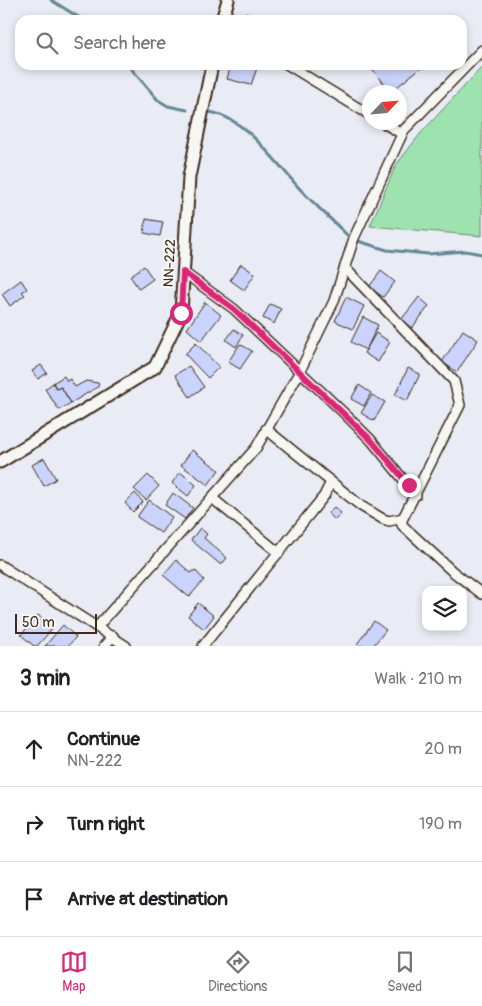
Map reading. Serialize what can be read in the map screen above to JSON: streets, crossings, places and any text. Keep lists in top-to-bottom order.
{
  "streets": {
    "street": ["NN-222"]
  },
  "scale_bar": "50 m",
  "north": "top right",
  "page": {
    "search": "Search here",
    "scale": "50 m",
    "heading": ["3 min", "Walk · 210 m"],
    "list": [
      ["Continue", "NN-222", "20 m"],
      ["Turn right", "190 m"],
      "Arrive at destination"
    ],
    "nav": ["Map", "Directions", "Saved"]
  }
}
